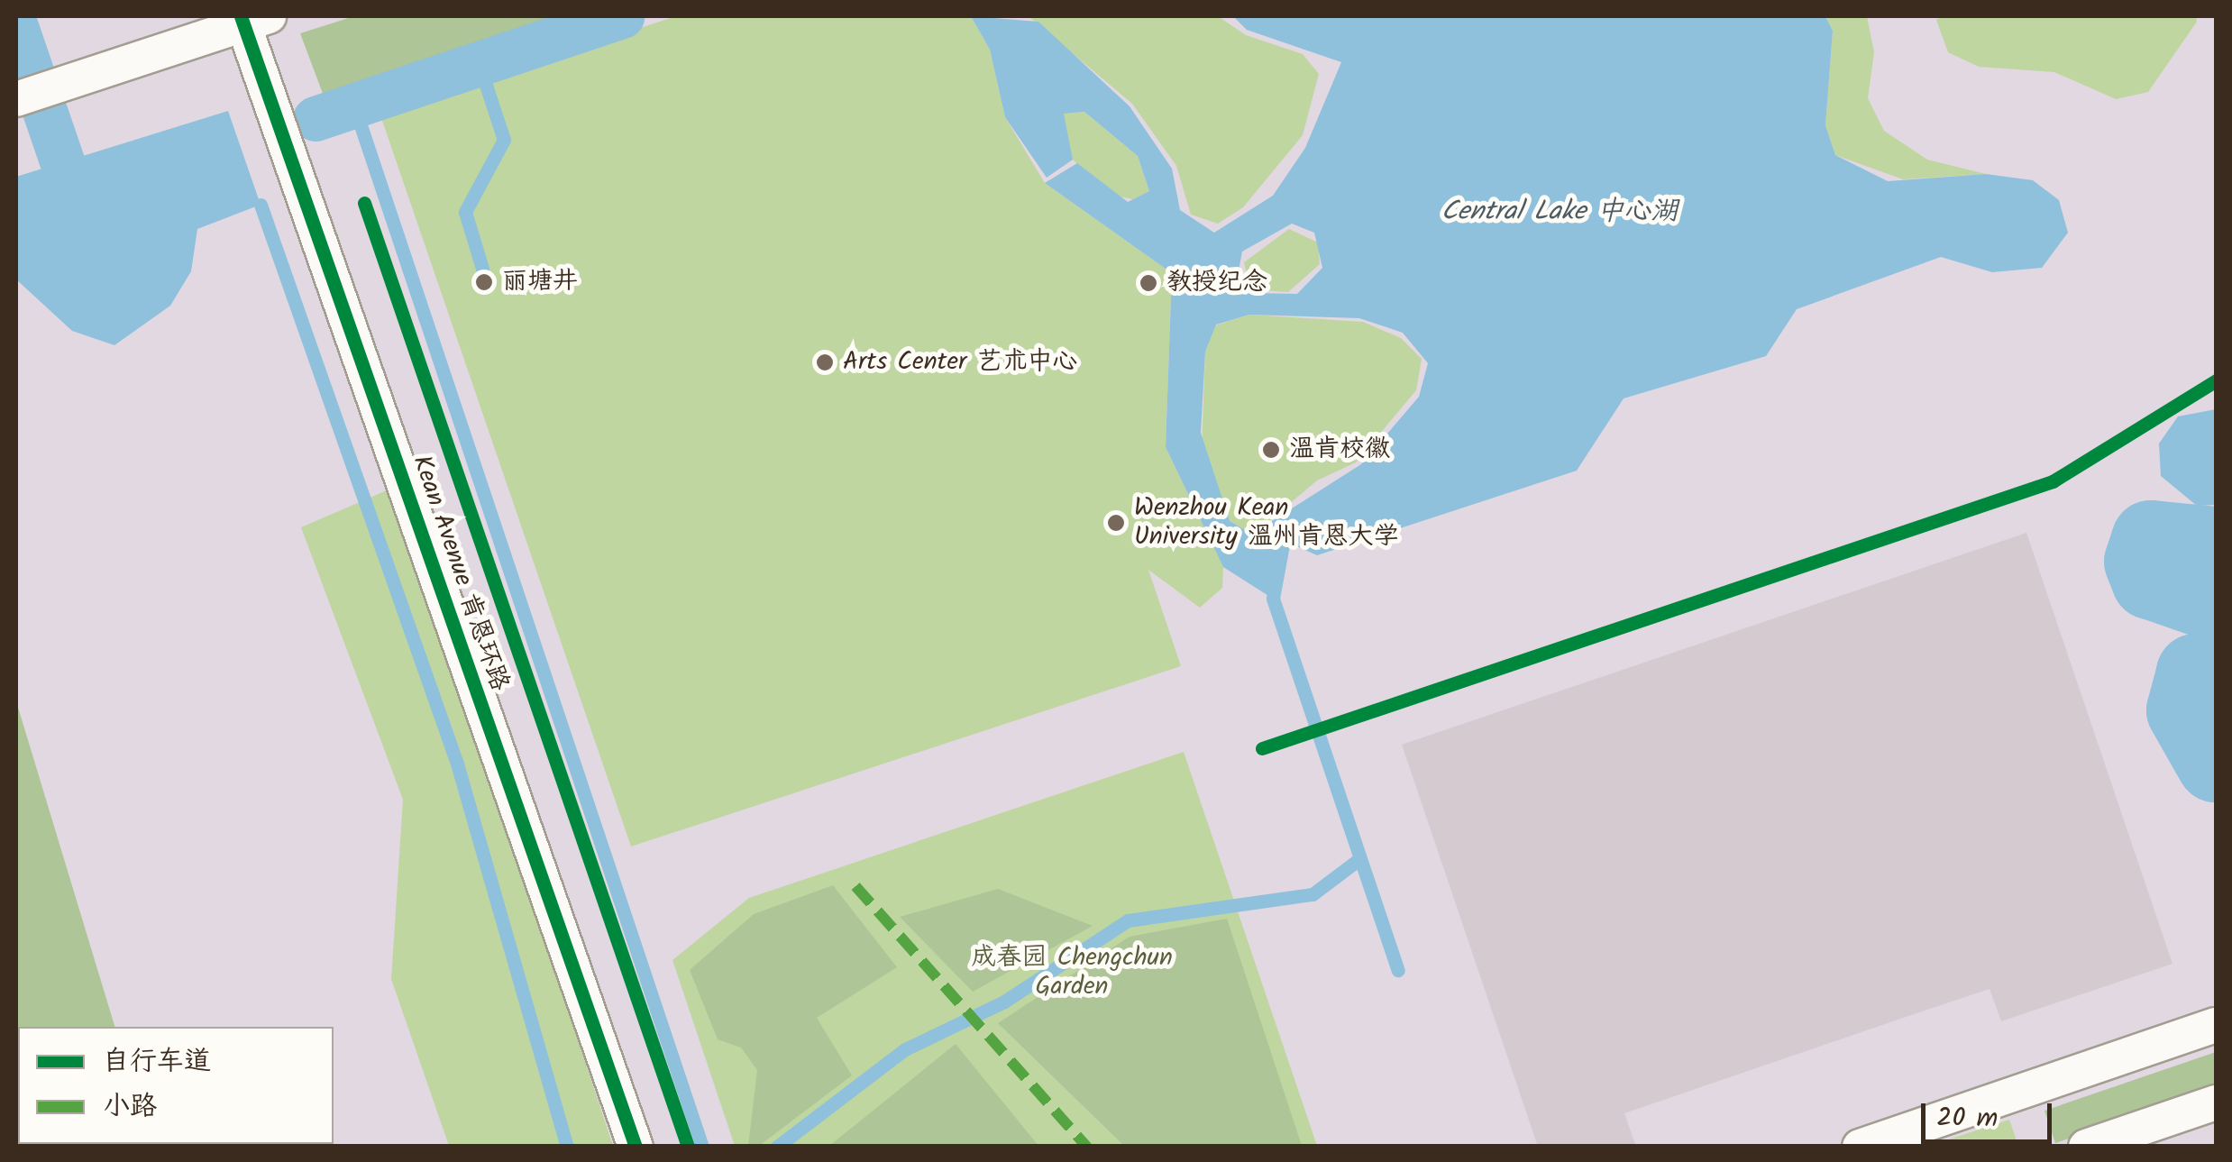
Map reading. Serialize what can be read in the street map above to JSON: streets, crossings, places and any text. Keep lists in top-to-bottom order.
{
  "streets": {
    "street": ["Kean Avenue 肯恩环路"]
  },
  "water": ["Central Lake 中心湖"],
  "parks": ["成春园 Chengchun Garden"],
  "places": [
    "丽塘井",
    "教授纪念",
    "Arts Center 艺术中心",
    "温肯校徽",
    "Wenzhou Kean University 温州肯恩大学"
  ],
  "legend": ["自行车道", "小路"],
  "scale_bar": "20 m"
}
